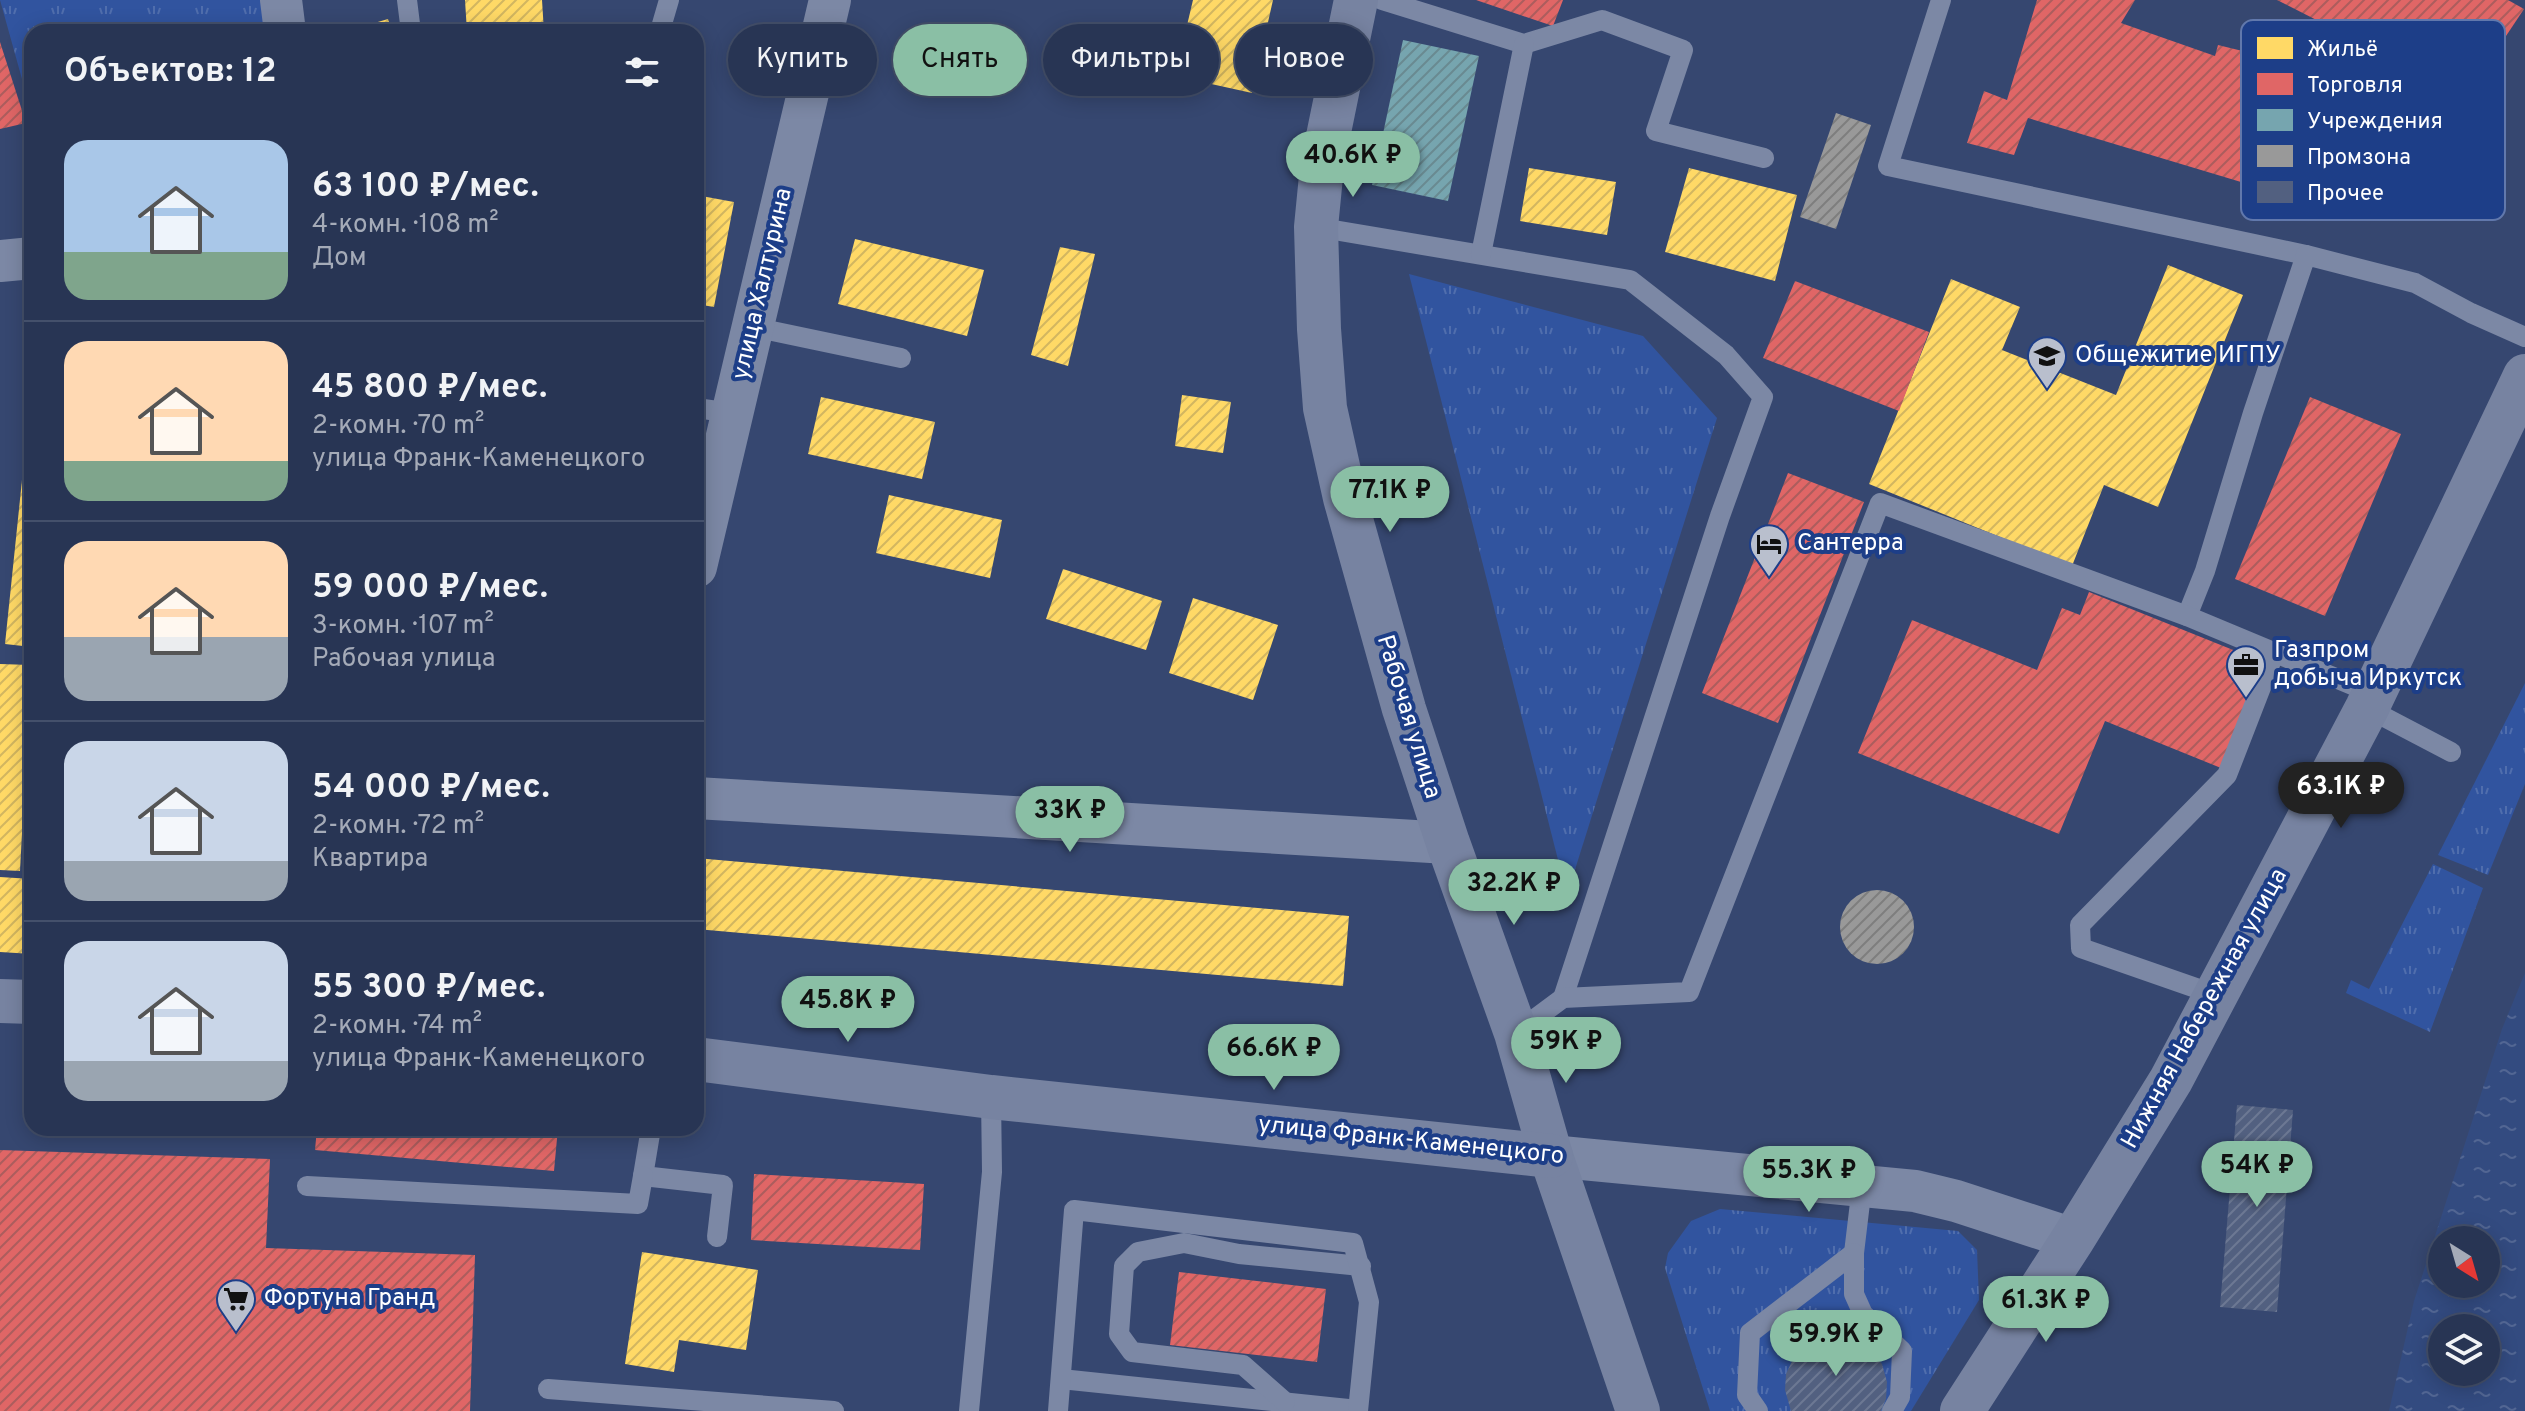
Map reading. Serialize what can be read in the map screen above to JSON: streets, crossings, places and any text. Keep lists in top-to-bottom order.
{
  "streets": {
    "main road": ["Рабочая улица", "Нижняя Набережная улица", "улица Франк-Каменецкого"],
    "street": ["улица Халтурина"]
  },
  "crossings": [
    ["Рабочая улица", "улица Франк-Каменецкого"],
    ["Нижняя Набережная улица", "улица Франк-Каменецкого"]
  ],
  "places": {
    "school or university": ["Общежитие ИГПУ"],
    "hotel": ["Сантерра"],
    "office": ["Газпром добыча Иркутск"],
    "supermarket": ["Фортуна Гранд"]
  },
  "legend": [
    "Жильё",
    "Торговля",
    "Учреждения",
    "Промзона",
    "Прочее"
  ],
  "north": "bottom right",
  "page": {
    "chip": [
      "Купить",
      "Снять",
      "Фильтры",
      "Новое"
    ],
    "heading": "Объектов: 12",
    "list": [
      {
        "name": "63 100 ₽/мес.",
        "note": "4-комн. · 108 m² · Дом"
      },
      {
        "name": "45 800 ₽/мес.",
        "note": "2-комн. · 70 m² · улица Франк-Каменецкого"
      },
      {
        "name": "59 000 ₽/мес.",
        "note": "3-комн. · 107 m² · Рабочая улица"
      },
      {
        "name": "54 000 ₽/мес.",
        "note": "2-комн. · 72 m² · Квартира"
      },
      {
        "name": "55 300 ₽/мес.",
        "note": "2-комн. · 74 m² · улица Франк-Каменецкого"
      }
    ],
    "price": [
      "40.6K ₽",
      "77.1K ₽",
      "63.1K ₽",
      "33K ₽",
      "32.2K ₽",
      "45.8K ₽",
      "59K ₽",
      "66.6K ₽",
      "54K ₽",
      "55.3K ₽",
      "61.3K ₽",
      "59.9K ₽"
    ]
  }
}
